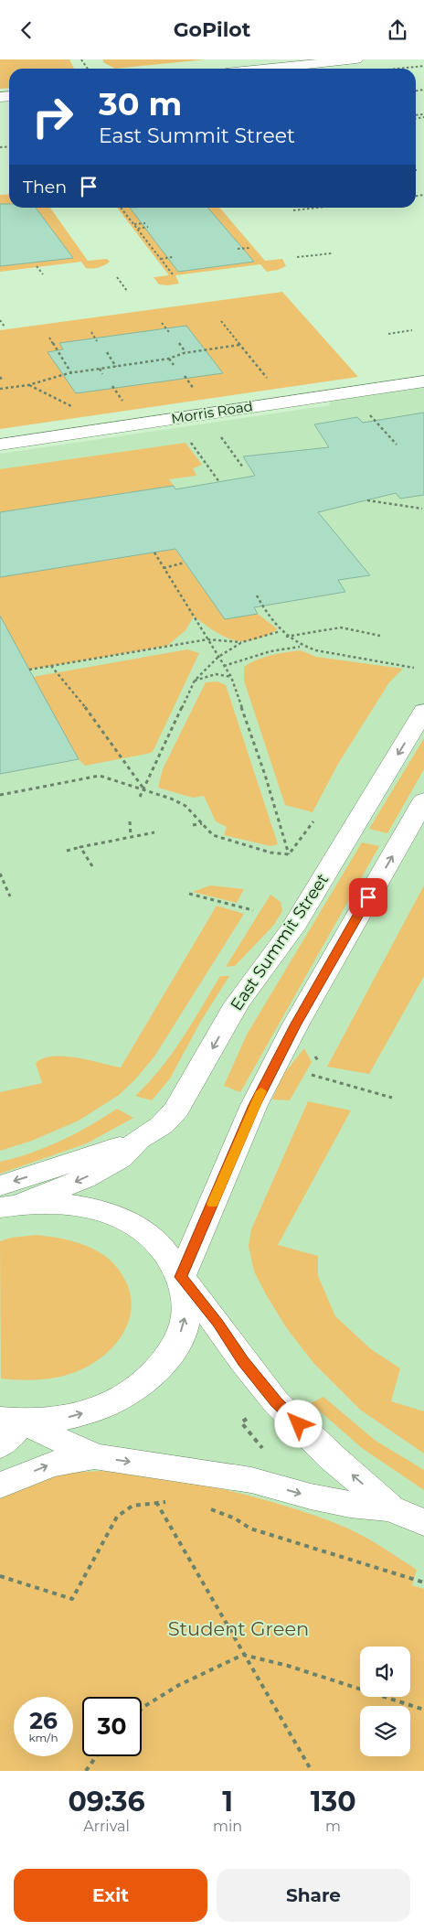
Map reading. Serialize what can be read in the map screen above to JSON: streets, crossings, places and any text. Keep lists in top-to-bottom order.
{
  "streets": {
    "main road": ["Morris Road", "East Summit Street"]
  },
  "parks": ["Student Green"],
  "page": {
    "header": "GoPilot",
    "turn": ["30 m", "East Summit Street"],
    "then": "Then",
    "speed": "26 km/h",
    "limit": "30",
    "eta": [
      "09:36",
      "Arrival",
      "1",
      "min",
      "130",
      "m"
    ],
    "buttons": ["Exit", "Share"]
  }
}
